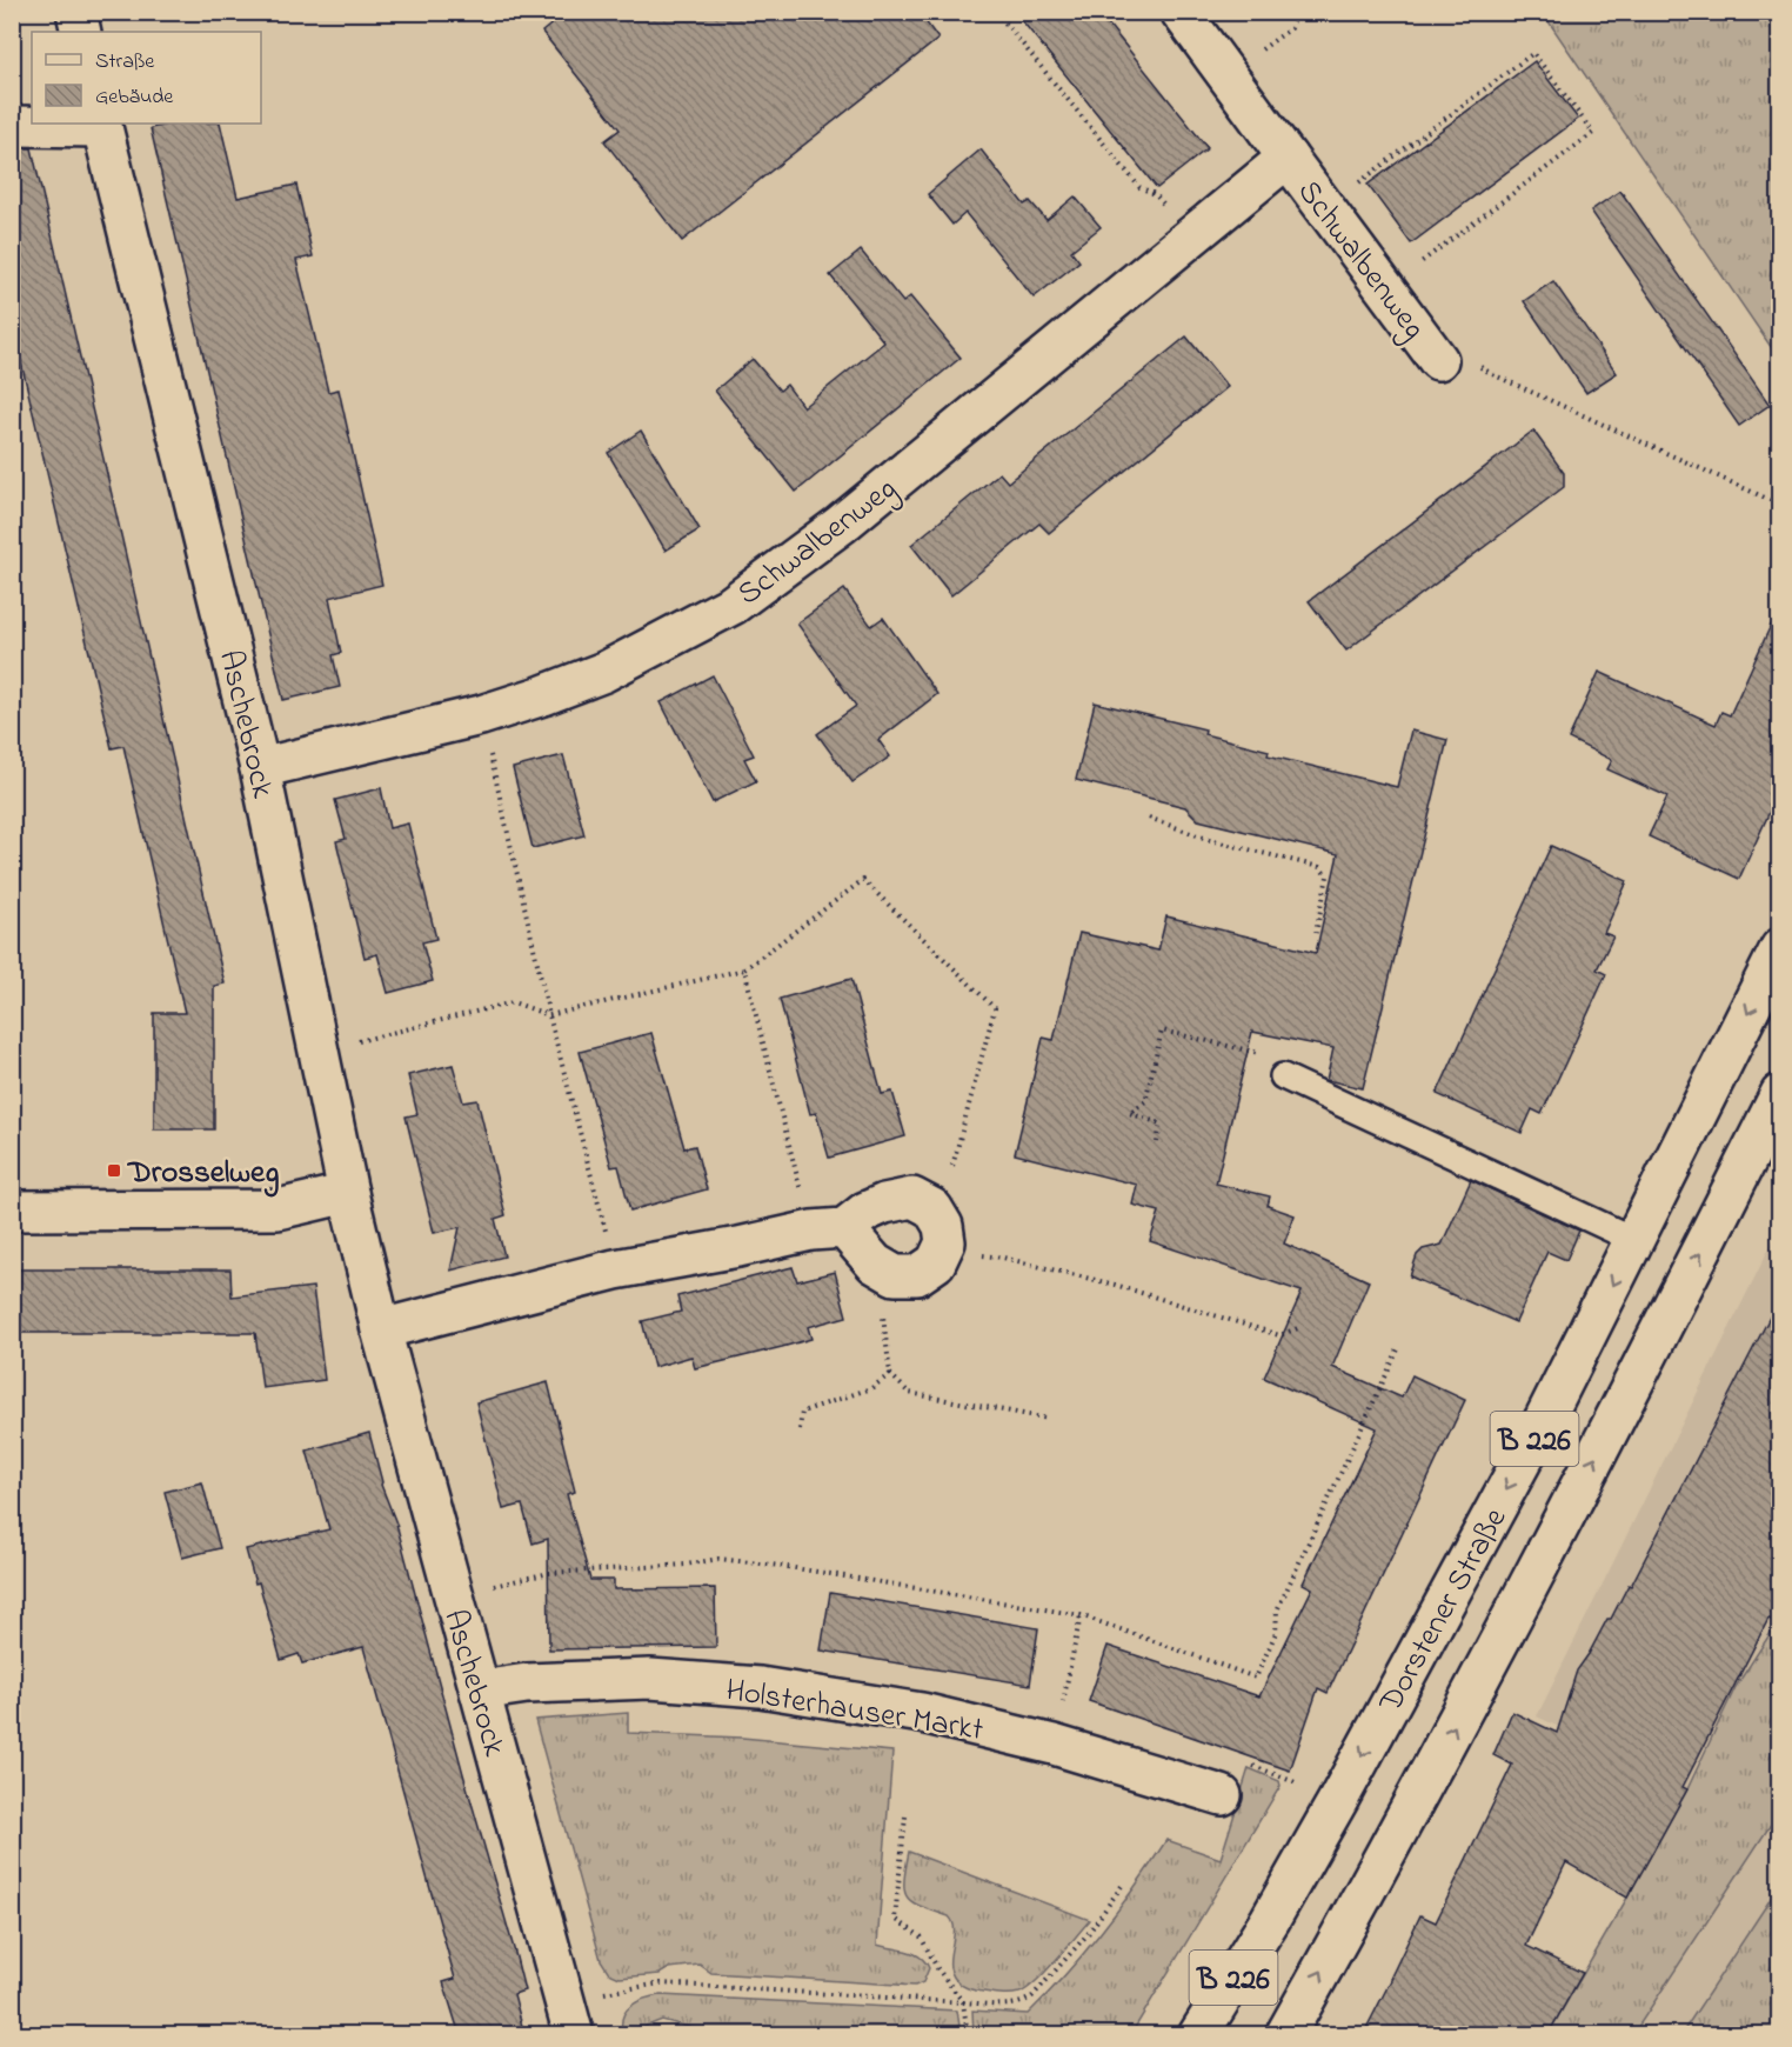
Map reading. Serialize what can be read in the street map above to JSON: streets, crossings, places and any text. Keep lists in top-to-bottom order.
{
  "streets": {
    "street": [
      "Schwalbenweg",
      "Aschebrock",
      "B 226",
      "Dorstener Straße",
      "Holsterhauser Markt"
    ]
  },
  "crossings": [
    ["Schwalbenweg", "Aschebrock"],
    ["Aschebrock", "Holsterhauser Markt"]
  ],
  "places": {
    "transit": ["Drosselweg"]
  },
  "legend": ["Straße", "Gebäude"]
}
